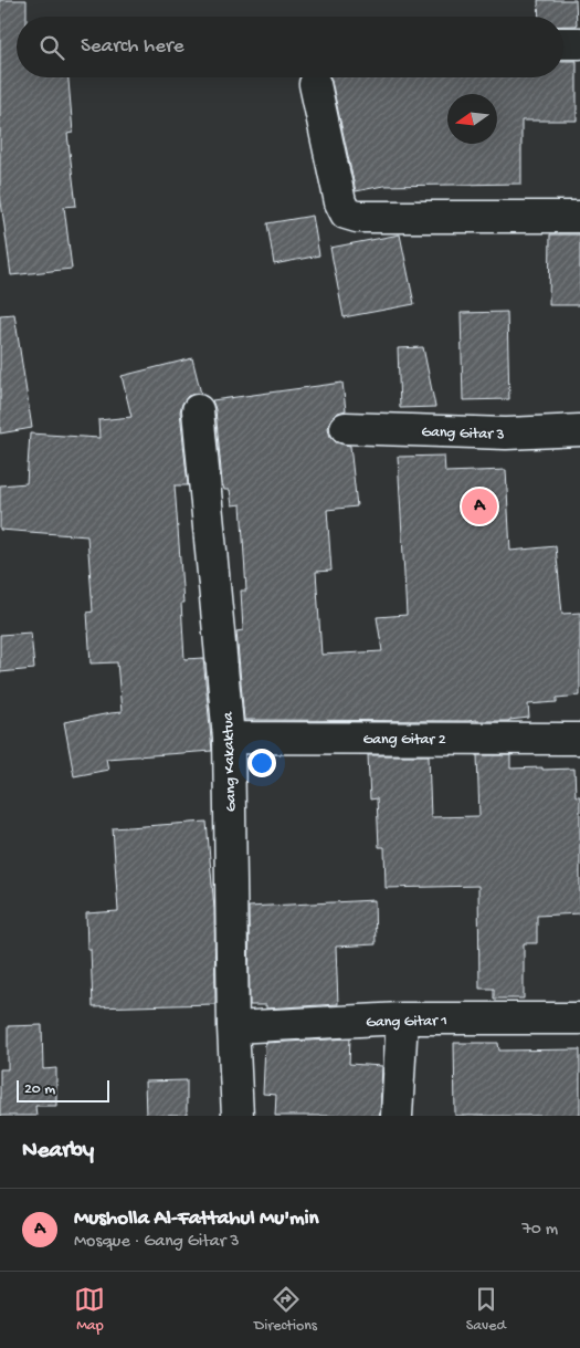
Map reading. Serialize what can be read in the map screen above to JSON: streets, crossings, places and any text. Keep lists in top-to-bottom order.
{
  "streets": {
    "street": [
      "Gang Gitar 3",
      "Gang Gitar 2",
      "Gang Kakaktua",
      "Gang Gitar 1"
    ]
  },
  "crossings": [
    ["Gang Gitar 2", "Gang Kakaktua"],
    ["Gang Kakaktua", "Gang Gitar 1"]
  ],
  "scale_bar": "20 m",
  "north": "left",
  "page": {
    "search": "Search here",
    "pins": "A",
    "scale": "20 m",
    "heading": "Nearby",
    "list": [
      {
        "mark": "A",
        "name": "Musholla Al-Fattahul Mu'min",
        "note": "Mosque · Gang Gitar 3",
        "value": "70 m"
      }
    ],
    "nav": ["Map", "Directions", "Saved"]
  }
}
